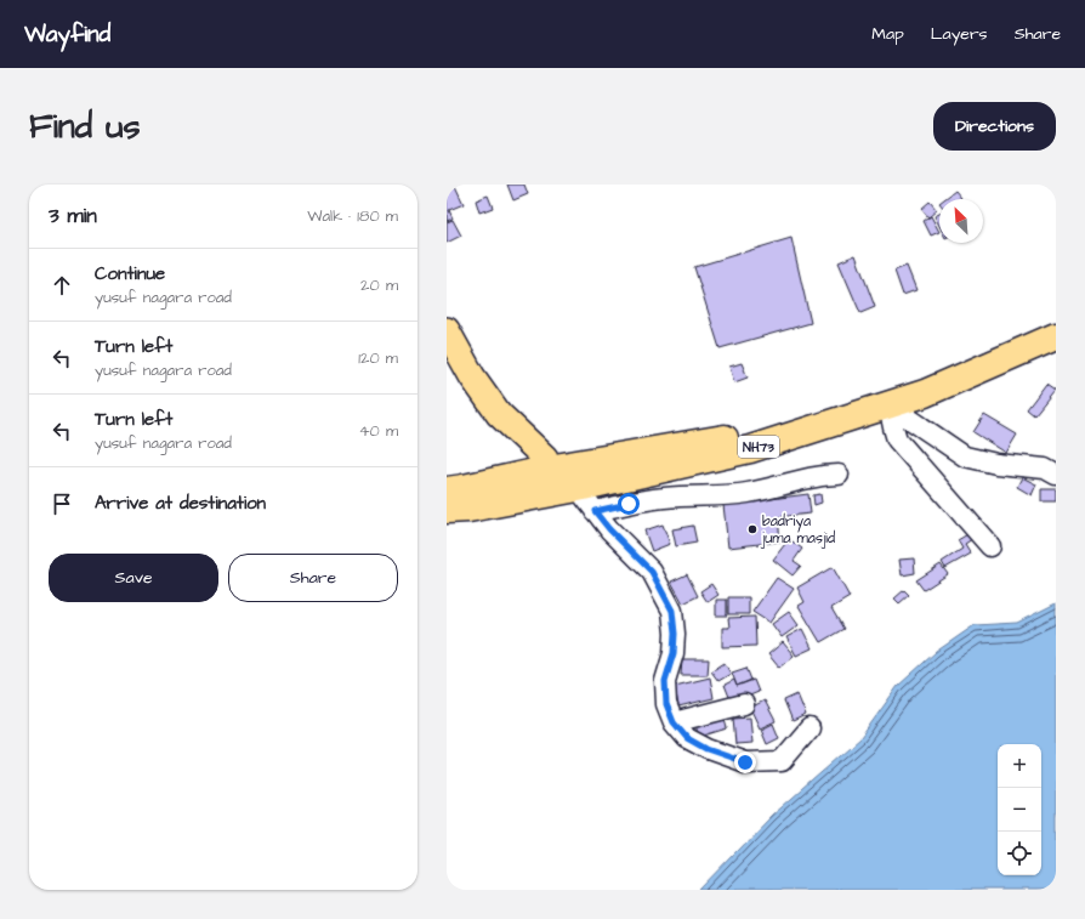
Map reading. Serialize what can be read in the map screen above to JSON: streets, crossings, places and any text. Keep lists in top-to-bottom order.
{
  "streets": {
    "highway": ["NH73"]
  },
  "places": ["badriya juma masjid"],
  "north": "top left",
  "page": {
    "header": "Wayfind",
    "nav": ["Map", "Layers", "Share"],
    "buttons": [
      "Directions",
      ["Save", "Share"]
    ],
    "title": "Find us",
    "heading": ["3 min", "Walk · 180 m"],
    "list": [
      ["Continue", "yusuf nagara road", "20 m"],
      ["Turn left", "yusuf nagara road", "120 m"],
      ["Turn left", "yusuf nagara road", "40 m"],
      "Arrive at destination"
    ],
    "map_buttons": ["+", "−"]
  }
}
